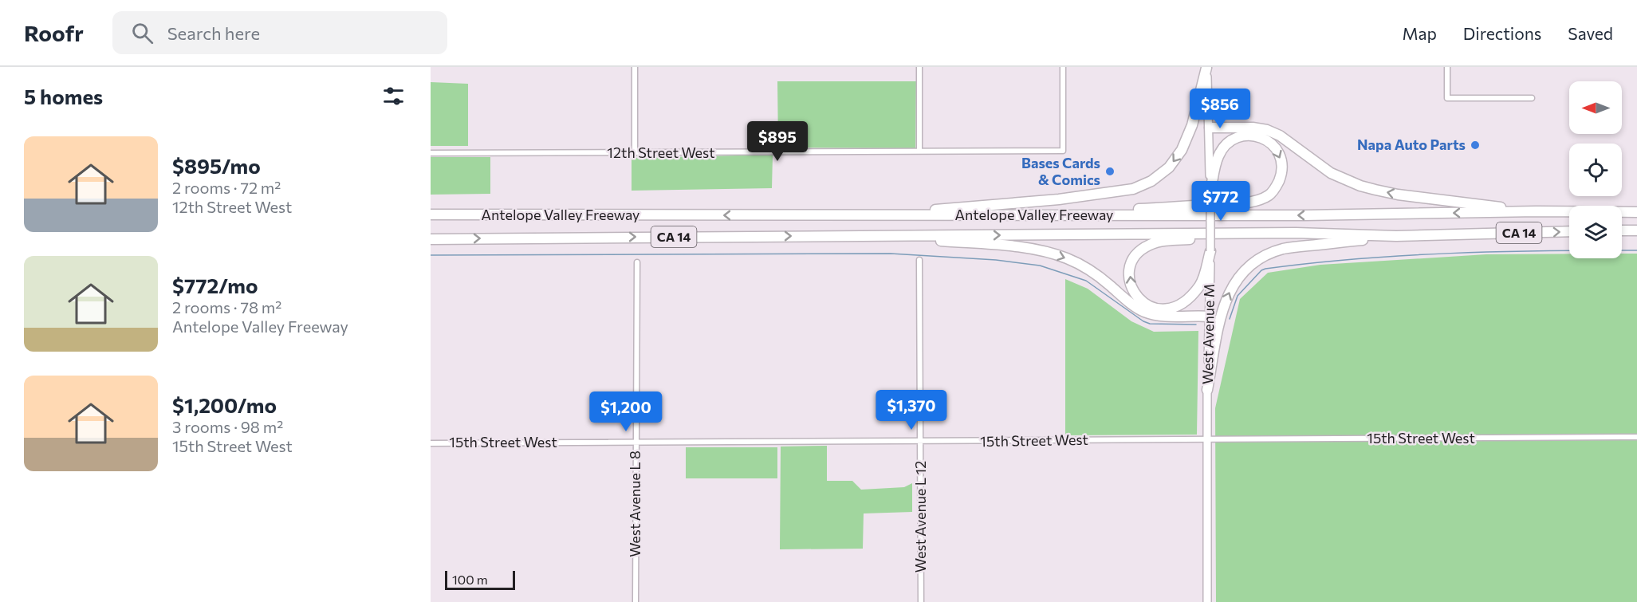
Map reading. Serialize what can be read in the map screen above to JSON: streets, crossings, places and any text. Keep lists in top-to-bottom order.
{
  "streets": {
    "highway": ["Antelope Valley Freeway", "CA 14"],
    "main road": ["West Avenue M"],
    "street": [
      "12th Street West",
      "15th Street West",
      "West Avenue L 8",
      "West Avenue L 12"
    ]
  },
  "crossings": [
    ["West Avenue M", "15th Street West"],
    ["15th Street West", "West Avenue L 8"],
    ["15th Street West", "West Avenue L 12"]
  ],
  "places": ["Napa Auto Parts", "Bases Cards & Comics"],
  "scale_bar": "100 m",
  "north": "left",
  "page": {
    "header": "Roofr",
    "search": "Search here",
    "nav": ["Map", "Directions", "Saved"],
    "heading": "5 homes",
    "price": [
      "$856",
      "$895",
      "$772",
      "$1,370",
      "$1,200"
    ],
    "list": [
      {
        "name": "$895/mo",
        "note": "2 rooms · 72 m² · 12th Street West"
      },
      {
        "name": "$772/mo",
        "note": "2 rooms · 78 m² · Antelope Valley Freeway"
      },
      {
        "name": "$1,200/mo",
        "note": "3 rooms · 98 m² · 15th Street West"
      }
    ],
    "scale": "100 m"
  }
}
